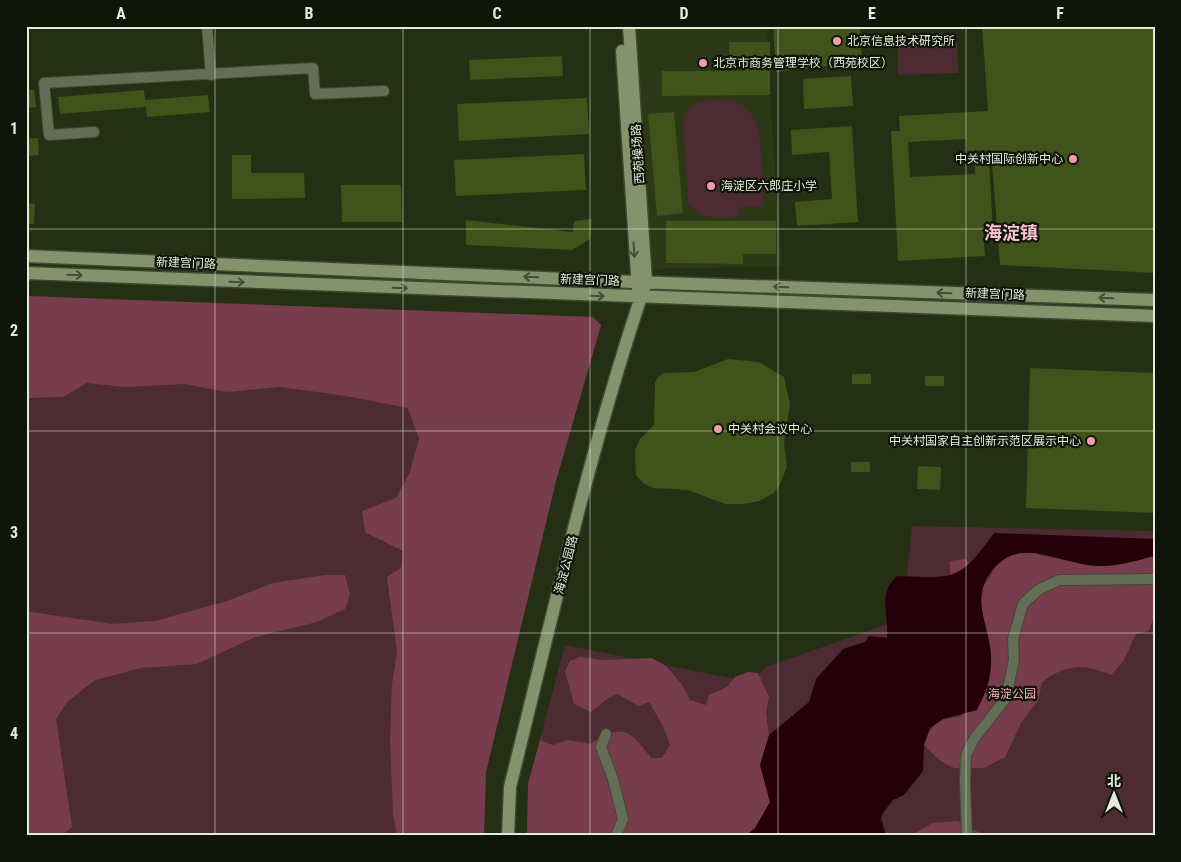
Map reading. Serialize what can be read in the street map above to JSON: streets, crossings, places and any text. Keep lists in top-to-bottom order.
{
  "streets": {
    "street": ["西苑操场路", "新建宫门路", "海淀公园路"]
  },
  "crossings": [
    ["西苑操场路", "新建宫门路"],
    ["西苑操场路", "海淀公园路"],
    ["新建宫门路", "海淀公园路"]
  ],
  "districts": ["海淀镇"],
  "parks": ["海淀公园"],
  "places": [
    "北京信息技术研究所",
    "北京市商务管理学校（西苑校区）",
    "中关村国际创新中心",
    "海淀区六郎庄小学",
    "中关村会议中心",
    "中关村国家自主创新示范区展示中心"
  ],
  "north": "top",
  "grid": {
    "columns": [
      "A",
      "B",
      "C",
      "D",
      "E",
      "F"
    ],
    "rows": [
      "1",
      "2",
      "3",
      "4"
    ]
  }
}
